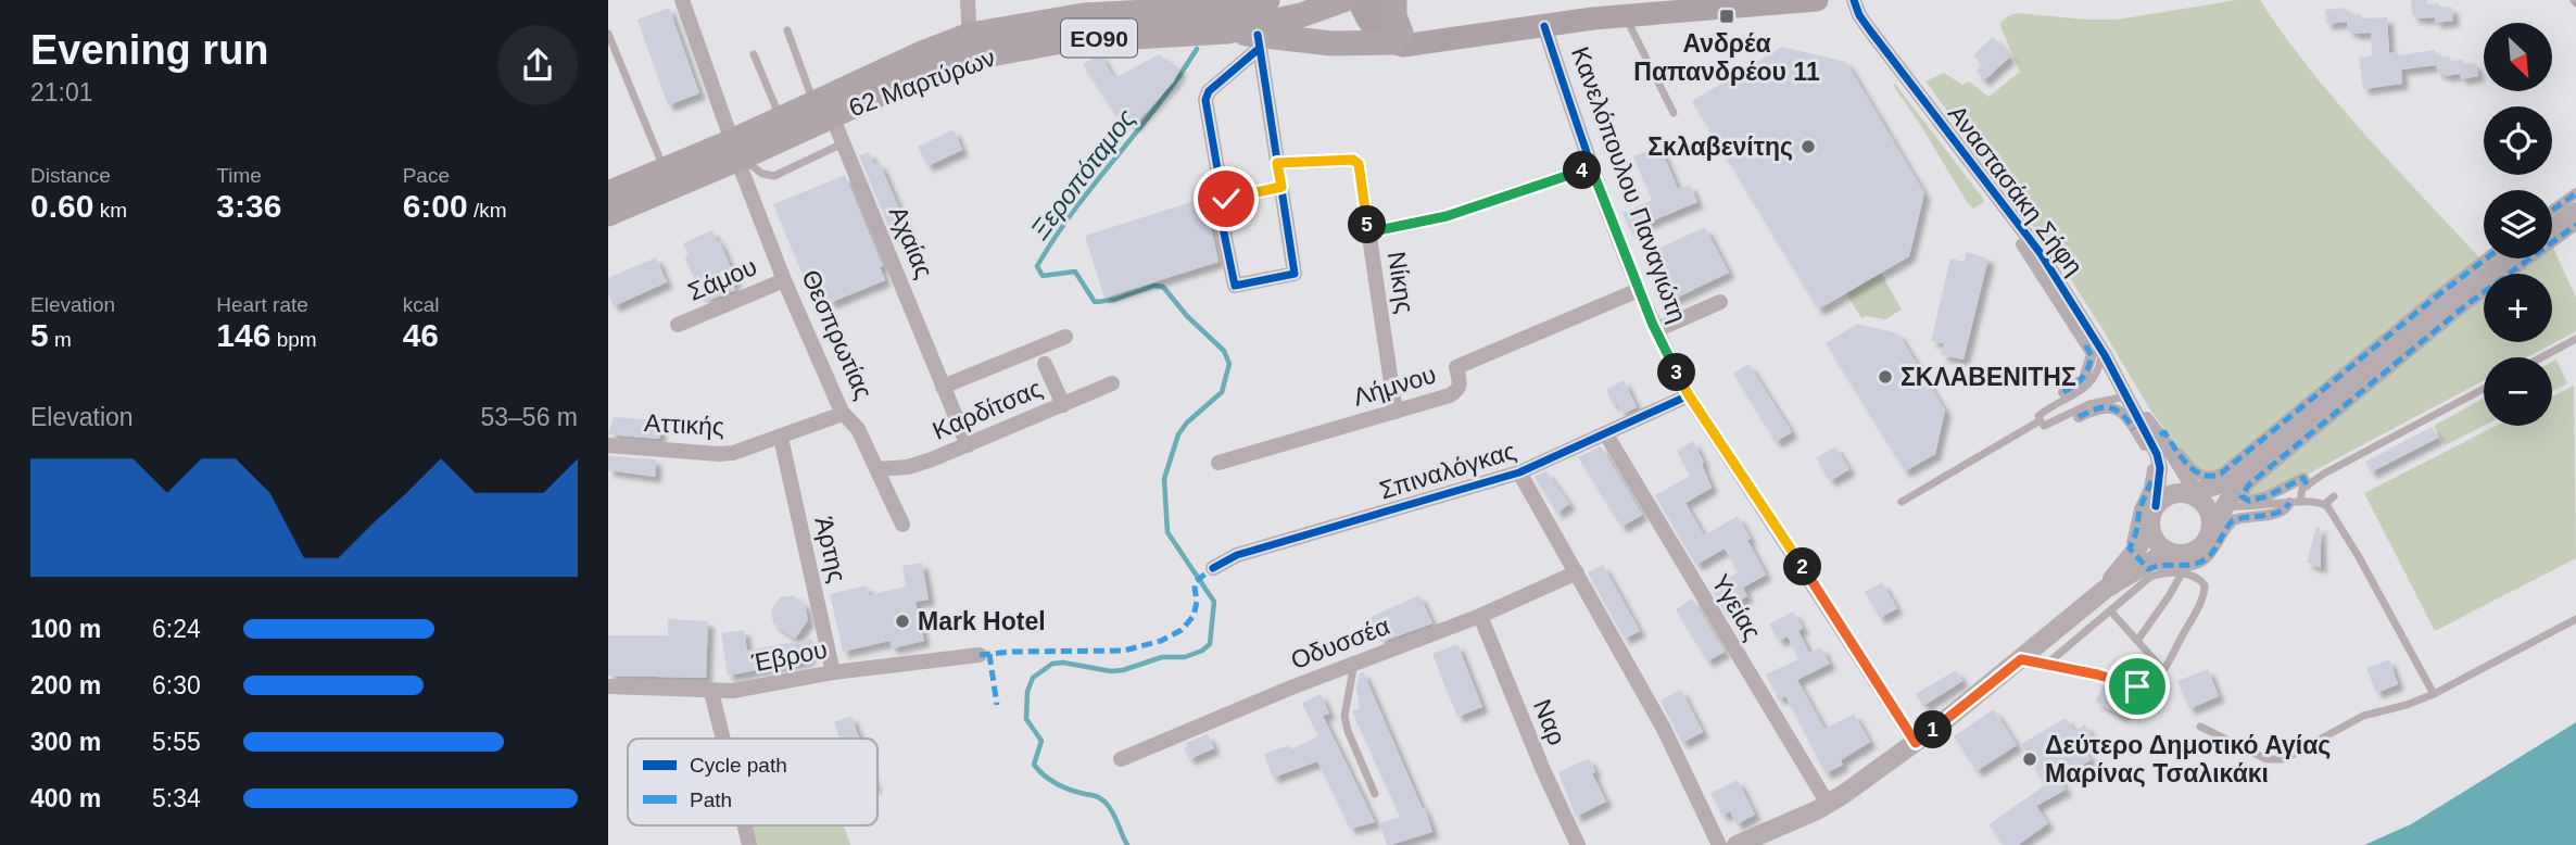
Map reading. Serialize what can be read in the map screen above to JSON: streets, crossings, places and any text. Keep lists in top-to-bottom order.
{
  "streets": {
    "main road": ["ΕΟ90", "62 Μαρτύρων"],
    "street": [
      "Κανελόπουλου Παναγιώτη",
      "Αναστασάκη Σήφη",
      "Αχαίας",
      "Σάμου",
      "Νίκης",
      "Θεσπρωτίας",
      "Λήμνου",
      "Καρδίτσας",
      "Αττικής",
      "Σπιναλόγκας",
      "Άρτης",
      "Υγείας",
      "Οδυσσέα",
      "Έβρου",
      "Ναρ"
    ]
  },
  "crossings": [
    ["62 Μαρτύρων", "Αχαίας"],
    ["62 Μαρτύρων", "Θεσπρωτίας"],
    ["Κανελόπουλου Παναγιώτη", "Λήμνου"],
    ["Κανελόπουλου Παναγιώτη", "Σπιναλόγκας"],
    ["Αχαίας", "Καρδίτσας"],
    ["Σάμου", "Θεσπρωτίας"],
    ["Νίκης", "Λήμνου"],
    ["Θεσπρωτίας", "Καρδίτσας"],
    ["Θεσπρωτίας", "Αττικής"],
    ["Αττικής", "Άρτης"],
    ["Σπιναλόγκας", "Υγείας"],
    ["Άρτης", "Έβρου"],
    ["Οδυσσέα", "Ναρ"]
  ],
  "water": ["Ξεροπόταμος"],
  "places": {
    "transit": ["Ανδρέα Παπανδρέου 11"],
    "other": [
      "Σκλαβενίτης",
      "ΣΚΛΑΒΕΝΙΤΗΣ",
      "Mark Hotel",
      "Δεύτερο Δημοτικό Αγίας Μαρίνας Τσαλικάκι"
    ]
  },
  "legend": ["Cycle path", "Path"],
  "north": "bottom right",
  "page": {
    "heading": ["Evening run", "21:01"],
    "map_buttons": ["+", "−"],
    "stats": [
      ["Distance", "0.60 km"],
      ["Time", "3:36"],
      ["Pace", "6:00 /km"],
      ["Elevation", "5 m"],
      ["Heart rate", "146 bpm"],
      ["kcal", "46"]
    ],
    "pins": [
      "4",
      "5",
      "3",
      "2",
      "1"
    ],
    "chart": ["Elevation", "53–56 m"],
    "list": [
      {
        "name": "100 m",
        "note": "6:24"
      },
      {
        "name": "200 m",
        "note": "6:30"
      },
      {
        "name": "300 m",
        "note": "5:55"
      },
      {
        "name": "400 m",
        "note": "5:34"
      }
    ]
  }
}
